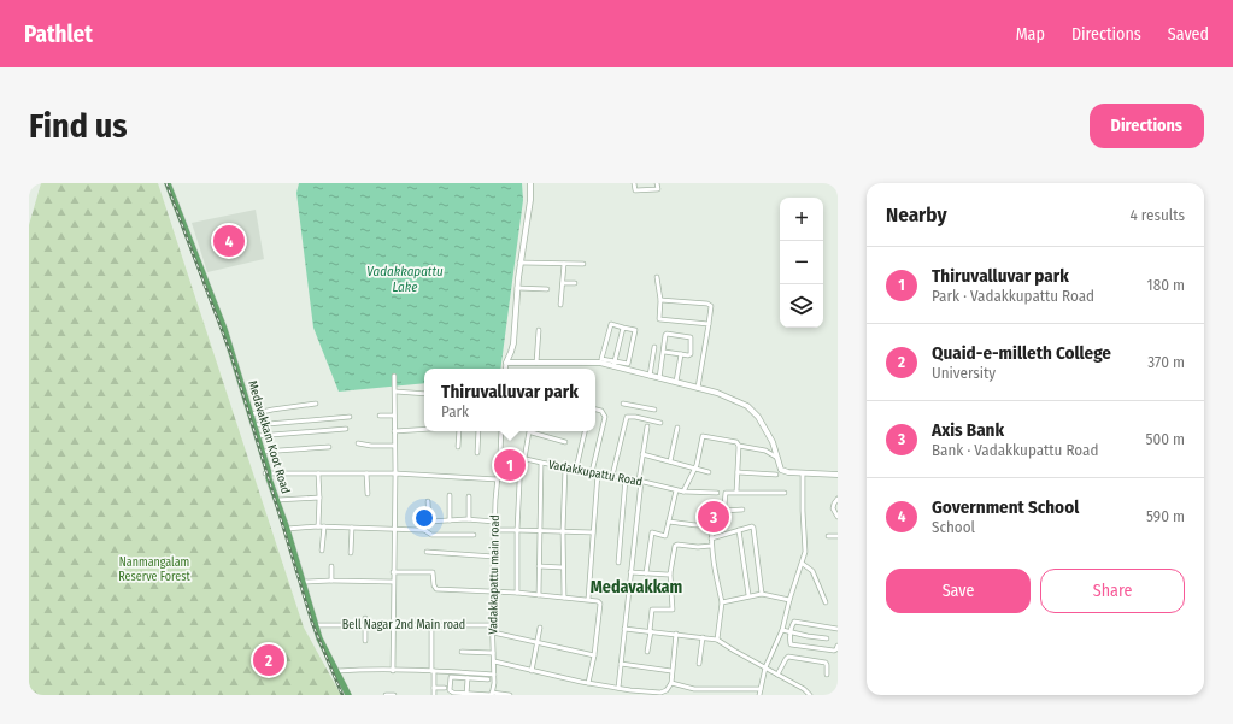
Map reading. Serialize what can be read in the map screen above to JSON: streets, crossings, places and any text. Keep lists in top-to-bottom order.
{
  "streets": {
    "main road": ["Medavakkam Koot Road"],
    "street": ["Vadakkupattu Road", "Vadakkapattu main road", "Bell Nagar 2nd Main road"]
  },
  "crossings": [
    ["Medavakkam Koot Road", "Bell Nagar 2nd Main road"],
    ["Vadakkupattu Road", "Vadakkapattu main road"],
    ["Vadakkapattu main road", "Bell Nagar 2nd Main road"]
  ],
  "districts": ["Medavakkam"],
  "water": ["Vadakkapattu Lake"],
  "parks": ["Nanmangalam Reserve Forest"],
  "page": {
    "header": "Pathlet",
    "nav": ["Map", "Directions", "Saved"],
    "buttons": [
      "Directions",
      ["Save", "Share"]
    ],
    "title": "Find us",
    "heading": ["Nearby", "4 results"],
    "map_buttons": ["+", "−"],
    "pins": [
      "4",
      "1",
      "3",
      "2"
    ],
    "list": [
      {
        "mark": "1",
        "name": "Thiruvalluvar park",
        "note": "Park · Vadakkupattu Road",
        "value": "180 m"
      },
      {
        "mark": "2",
        "name": "Quaid-e-milleth College",
        "note": "University",
        "value": "370 m"
      },
      {
        "mark": "3",
        "name": "Axis Bank",
        "note": "Bank · Vadakkupattu Road",
        "value": "500 m"
      },
      {
        "mark": "4",
        "name": "Government School",
        "note": "School",
        "value": "590 m"
      }
    ],
    "popup": ["Thiruvalluvar park", "Park"]
  }
}
